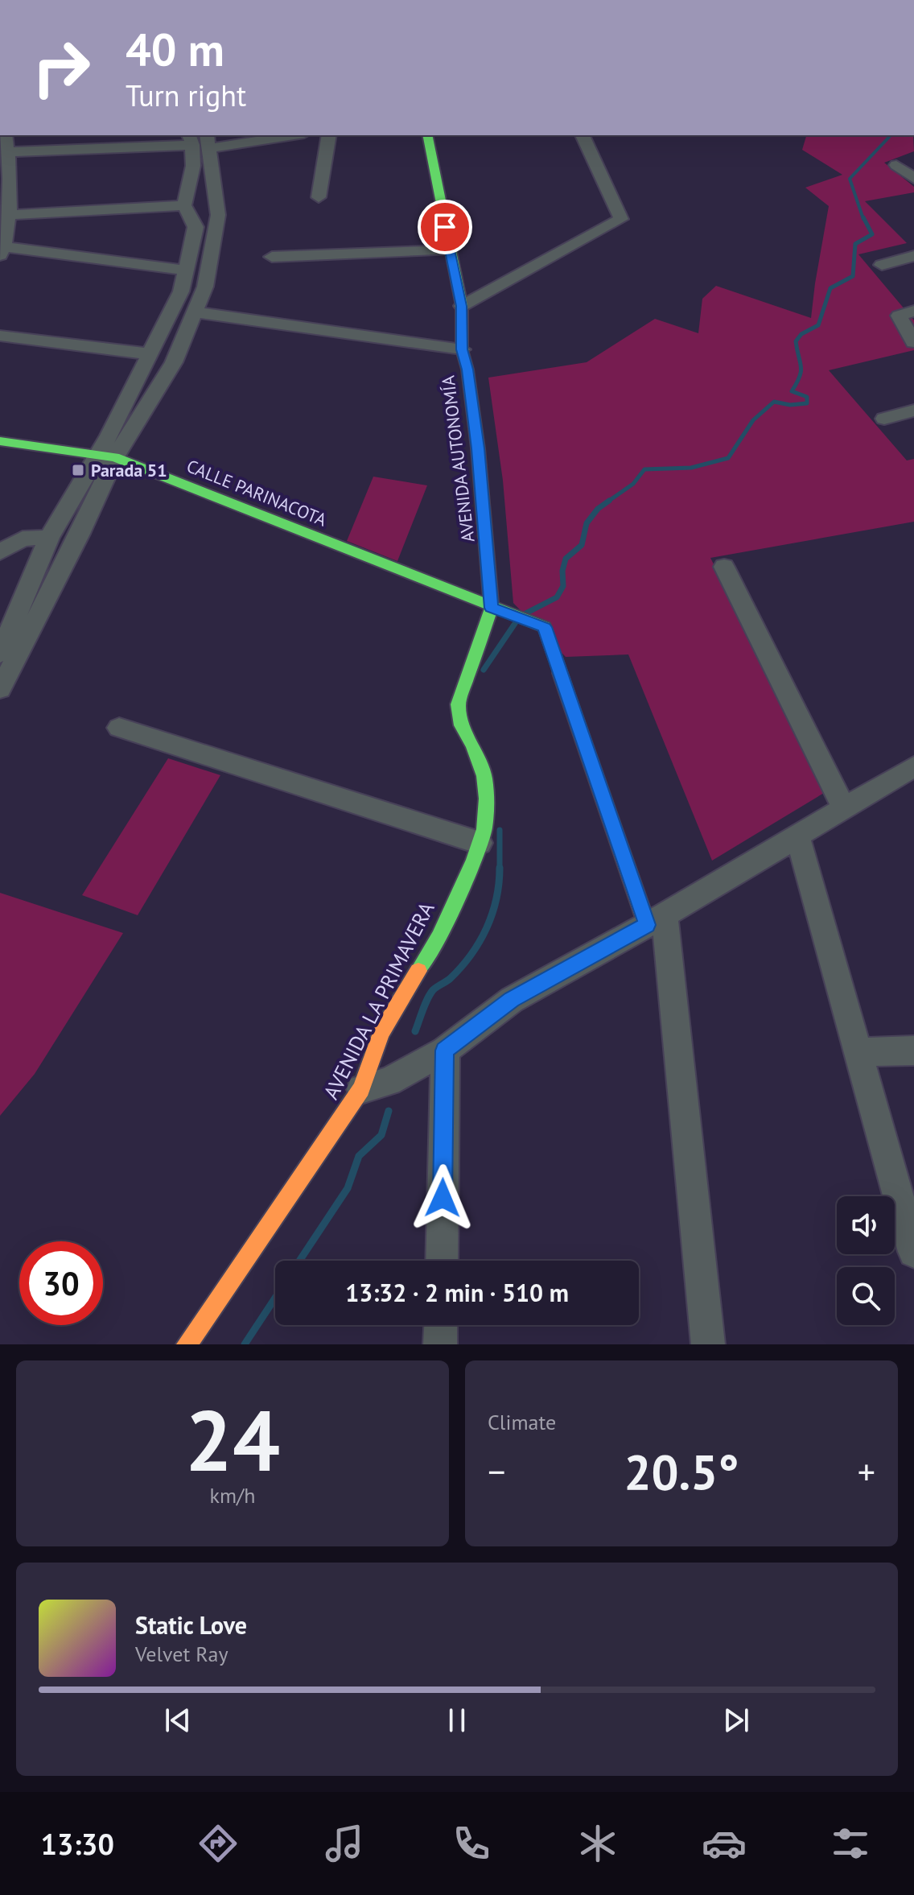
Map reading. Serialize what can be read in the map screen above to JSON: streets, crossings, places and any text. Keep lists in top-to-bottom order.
{
  "streets": {
    "street": ["AVENIDA AUTONOMÍA", "CALLE PARINACOTA", "AVENIDA LA PRIMAVERA"]
  },
  "crossings": [
    ["AVENIDA AUTONOMÍA", "CALLE PARINACOTA"],
    ["AVENIDA AUTONOMÍA", "AVENIDA LA PRIMAVERA"],
    ["CALLE PARINACOTA", "AVENIDA LA PRIMAVERA"]
  ],
  "places": {
    "transit": ["Parada 51"]
  },
  "page": {
    "turn": ["40 m", "Turn right"],
    "limit": "30",
    "trip": "13:32 · 2 min · 510 m",
    "tile": [
      ["24", "km/h"],
      "Climate"
    ],
    "heat": ["−", "20.5°", "+"],
    "song": ["Static Love", "Velvet Ray"],
    "tabs": "13:30"
  }
}
